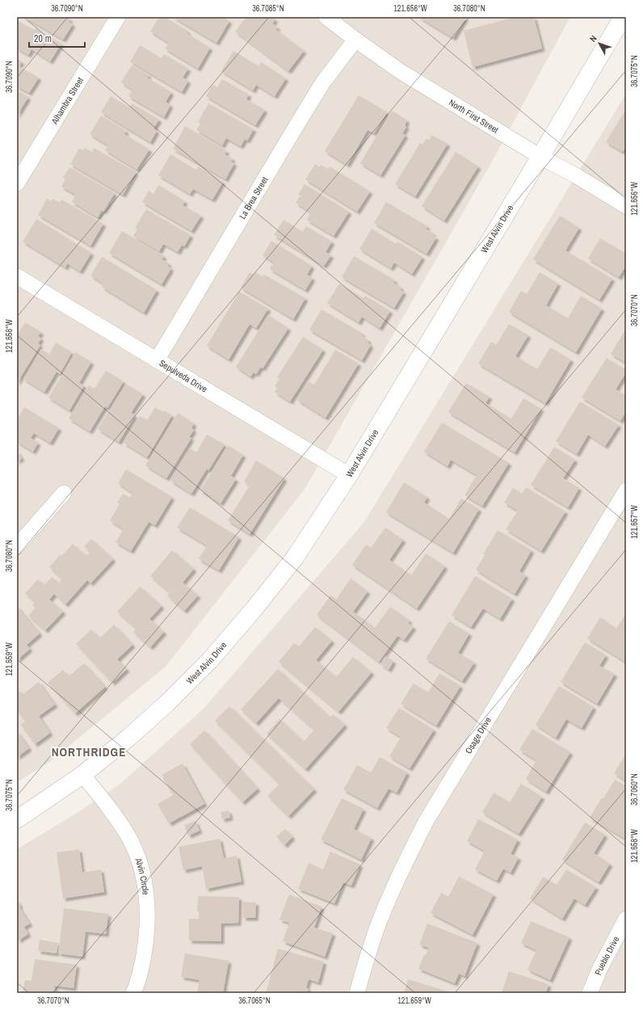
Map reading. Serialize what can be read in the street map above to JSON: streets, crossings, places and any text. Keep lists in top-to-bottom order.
{
  "streets": {
    "street": [
      "Alhambra Street",
      "North First Street",
      "La Brea Street",
      "West Alvin Drive",
      "Sepulveda Drive",
      "Osage Drive",
      "Alvin Circle",
      "Pueblo Drive"
    ]
  },
  "crossings": [
    ["North First Street", "La Brea Street"],
    ["North First Street", "West Alvin Drive"],
    ["La Brea Street", "Sepulveda Drive"],
    ["West Alvin Drive", "Sepulveda Drive"],
    ["West Alvin Drive", "Alvin Circle"]
  ],
  "districts": ["NORTHRIDGE"],
  "scale_bar": "20 m",
  "north": "top left",
  "coordinates": [
    "36.7090°N",
    "36.7085°N",
    "121.656°W",
    "36.7080°N",
    "36.7075°N",
    "36.7070°N",
    "121.658°W",
    "121.657°W",
    "121.659°W",
    "36.7060°N",
    "36.7065°N"
  ]
}
